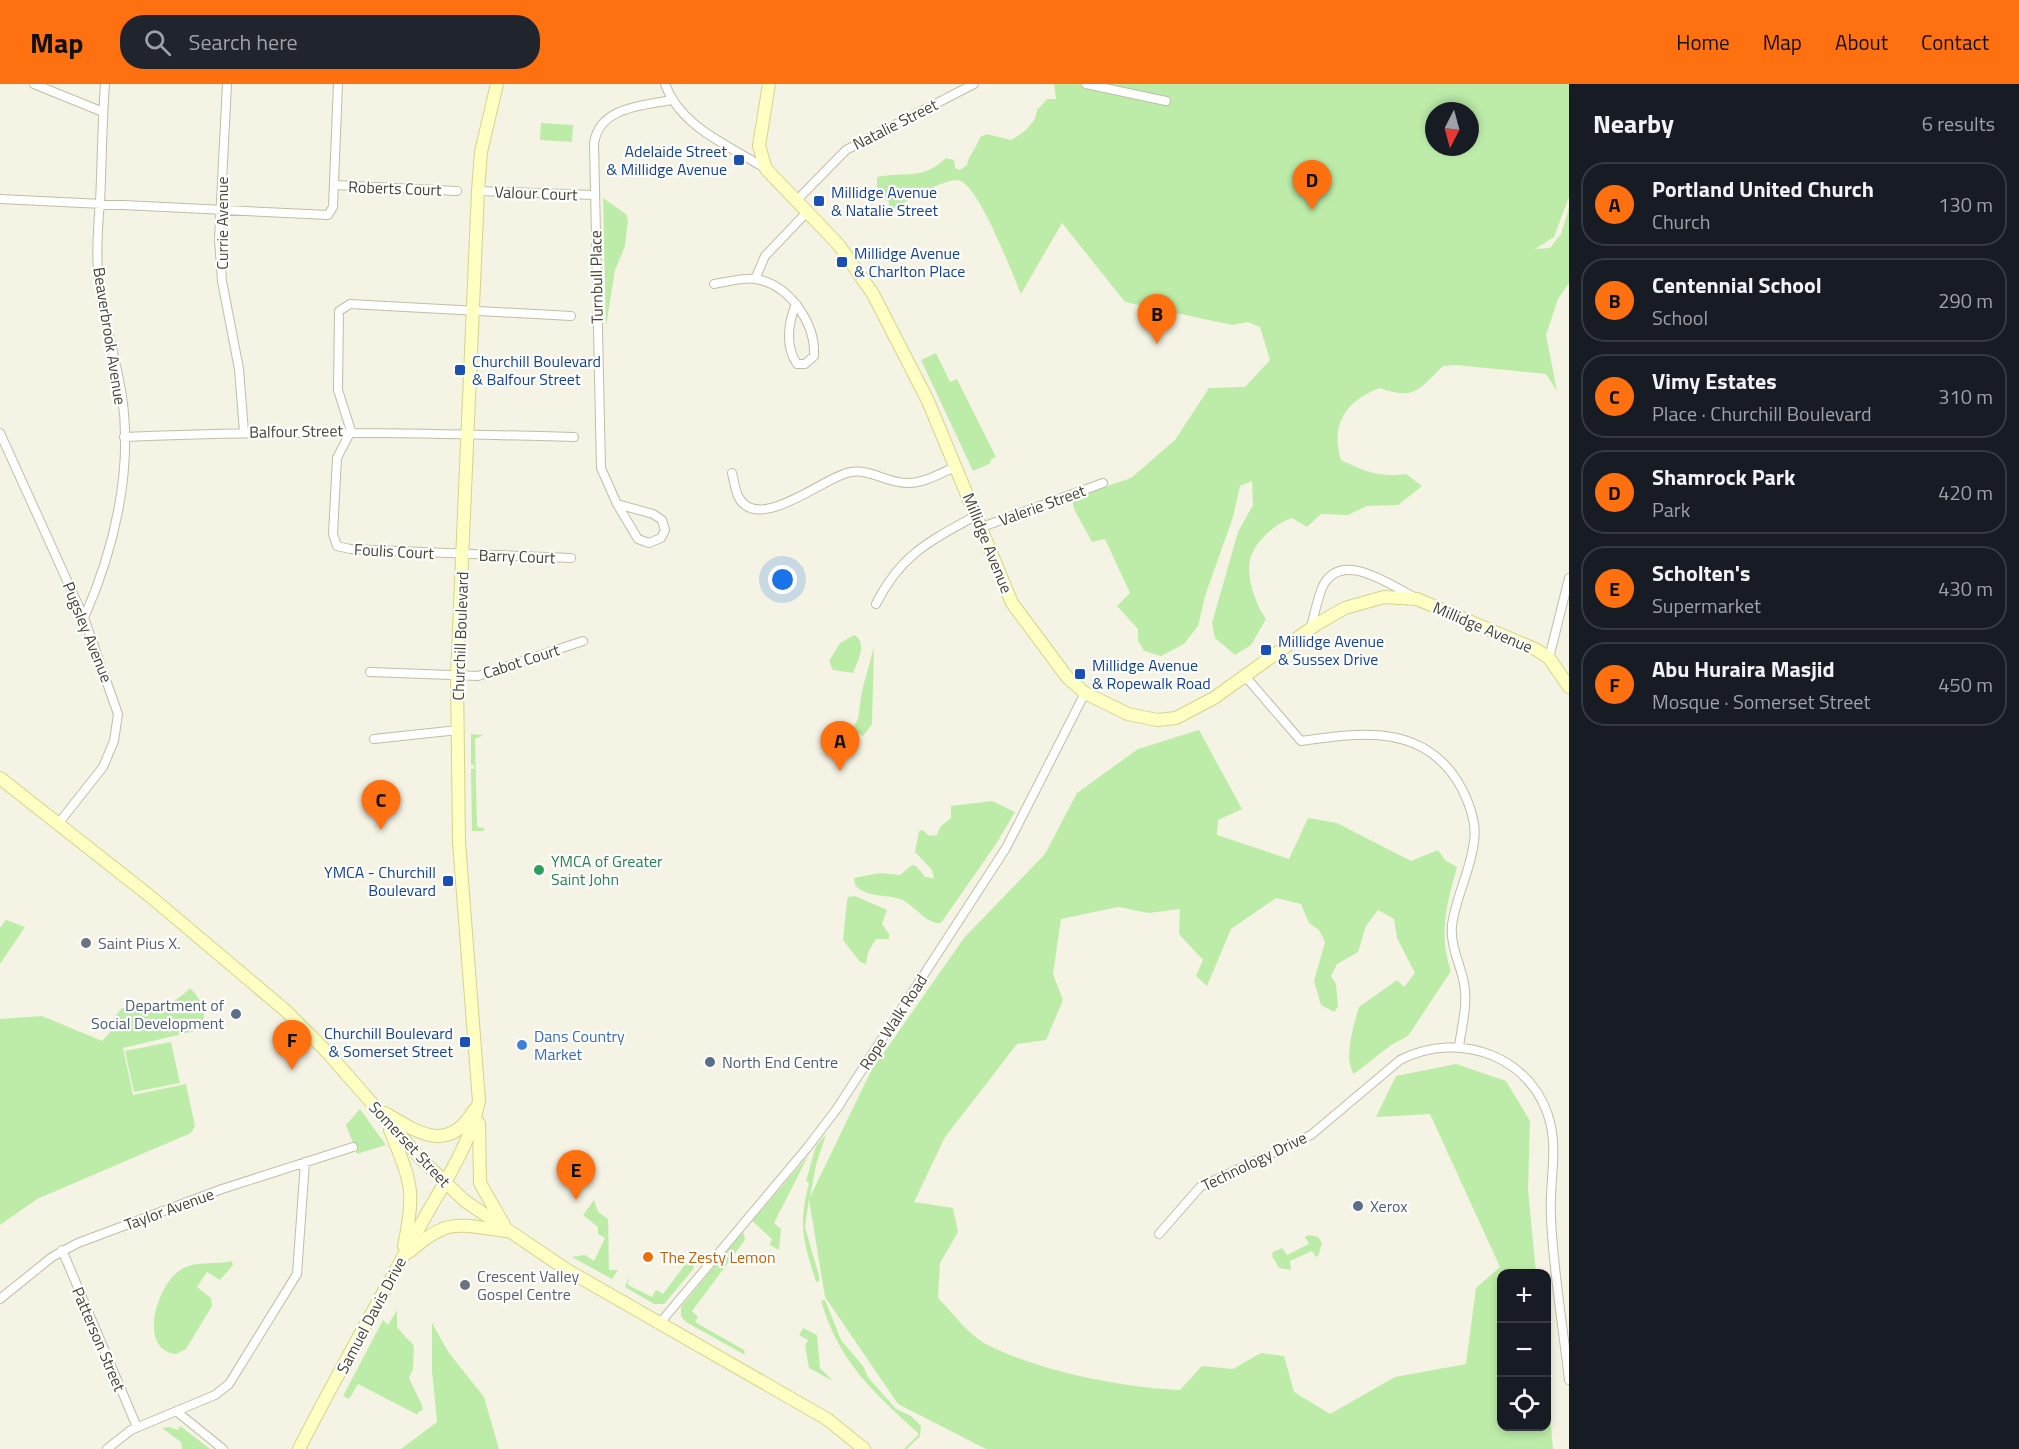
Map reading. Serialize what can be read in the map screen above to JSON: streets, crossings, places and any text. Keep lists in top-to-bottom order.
{
  "streets": {
    "street": [
      "Natalie Street",
      "Roberts Court",
      "Valour Court",
      "Currie Avenue",
      "Turnbull Place",
      "Beaverbrook Avenue",
      "Balfour Street",
      "Valerie Street",
      "Millidge Avenue",
      "Foulis Court",
      "Barry Court",
      "Pugsley Avenue",
      "Churchill Boulevard",
      "Cabot Court",
      "Rope Walk Road",
      "Somerset Street",
      "Technology Drive",
      "Taylor Avenue",
      "Samuel Davis Drive",
      "Patterson Street"
    ]
  },
  "crossings": [
    ["Natalie Street", "Millidge Avenue"],
    ["Valour Court", "Turnbull Place"],
    ["Valour Court", "Churchill Boulevard"],
    ["Currie Avenue", "Balfour Street"],
    ["Beaverbrook Avenue", "Balfour Street"],
    ["Beaverbrook Avenue", "Pugsley Avenue"],
    ["Balfour Street", "Foulis Court"],
    ["Balfour Street", "Churchill Boulevard"],
    ["Valerie Street", "Millidge Avenue"],
    ["Millidge Avenue", "Rope Walk Road"],
    ["Foulis Court", "Barry Court"],
    ["Foulis Court", "Churchill Boulevard"],
    ["Barry Court", "Churchill Boulevard"],
    ["Pugsley Avenue", "Somerset Street"],
    ["Churchill Boulevard", "Cabot Court"],
    ["Churchill Boulevard", "Somerset Street"],
    ["Churchill Boulevard", "Samuel Davis Drive"],
    ["Rope Walk Road", "Somerset Street"],
    ["Somerset Street", "Samuel Davis Drive"],
    ["Taylor Avenue", "Patterson Street"]
  ],
  "places": {
    "transit": [
      "Adelaide Street & Millidge Avenue",
      "Millidge Avenue & Natalie Street",
      "Millidge Avenue & Charlton Place",
      "Churchill Boulevard & Balfour Street",
      "Millidge Avenue & Sussex Drive",
      "Millidge Avenue & Ropewalk Road",
      "YMCA - Churchill Boulevard",
      "Churchill Boulevard & Somerset Street"
    ],
    "other": [
      "YMCA of Greater Saint John",
      "Saint Pius X.",
      "Department of Social Development",
      "Dans Country Market",
      "North End Centre",
      "Xerox",
      "The Zesty Lemon",
      "Crescent Valley Gospel Centre"
    ]
  },
  "north": "bottom",
  "page": {
    "header": "Map",
    "search": "Search here",
    "nav": [
      "Home",
      "Map",
      "About",
      "Contact"
    ],
    "heading": ["Nearby", "6 results"],
    "pins": [
      "D",
      "B",
      "A",
      "C",
      "F",
      "E"
    ],
    "list": [
      {
        "mark": "A",
        "name": "Portland United Church",
        "note": "Church",
        "value": "130 m"
      },
      {
        "mark": "B",
        "name": "Centennial School",
        "note": "School",
        "value": "290 m"
      },
      {
        "mark": "C",
        "name": "Vimy Estates",
        "note": "Place · Churchill Boulevard",
        "value": "310 m"
      },
      {
        "mark": "D",
        "name": "Shamrock Park",
        "note": "Park",
        "value": "420 m"
      },
      {
        "mark": "E",
        "name": "Scholten's",
        "note": "Supermarket",
        "value": "430 m"
      },
      {
        "mark": "F",
        "name": "Abu Huraira Masjid",
        "note": "Mosque · Somerset Street",
        "value": "450 m"
      }
    ],
    "map_buttons": ["+", "−"]
  }
}
